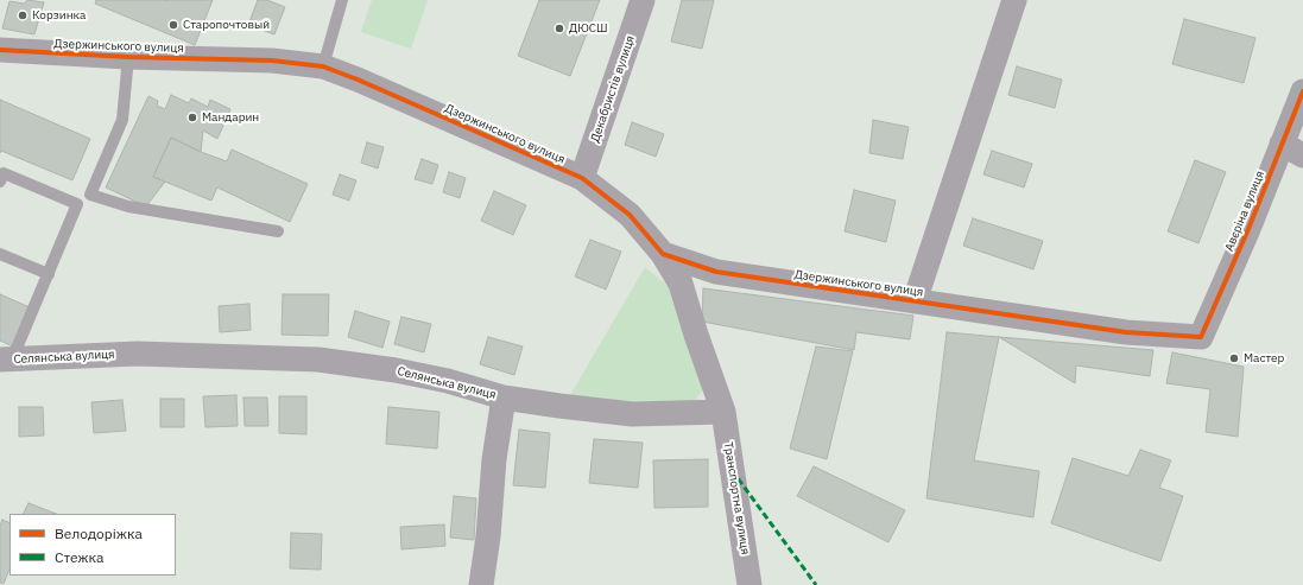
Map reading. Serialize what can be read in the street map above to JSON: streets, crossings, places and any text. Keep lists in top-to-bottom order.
{
  "streets": {
    "street": [
      "Дзержинського вулиця",
      "Декабристів вулиця",
      "Авєріна вулиця",
      "Селянська вулиця",
      "Транспортна вулиця"
    ]
  },
  "crossings": [
    ["Дзержинського вулиця", "Декабристів вулиця"],
    ["Дзержинського вулиця", "Авєріна вулиця"],
    ["Селянська вулиця", "Транспортна вулиця"]
  ],
  "places": [
    "Корзинка",
    "Старопочтовый",
    "ДЮСШ",
    "Мандарин",
    "Мастер"
  ],
  "legend": ["Велодоріжка", "Стежка"]
}
